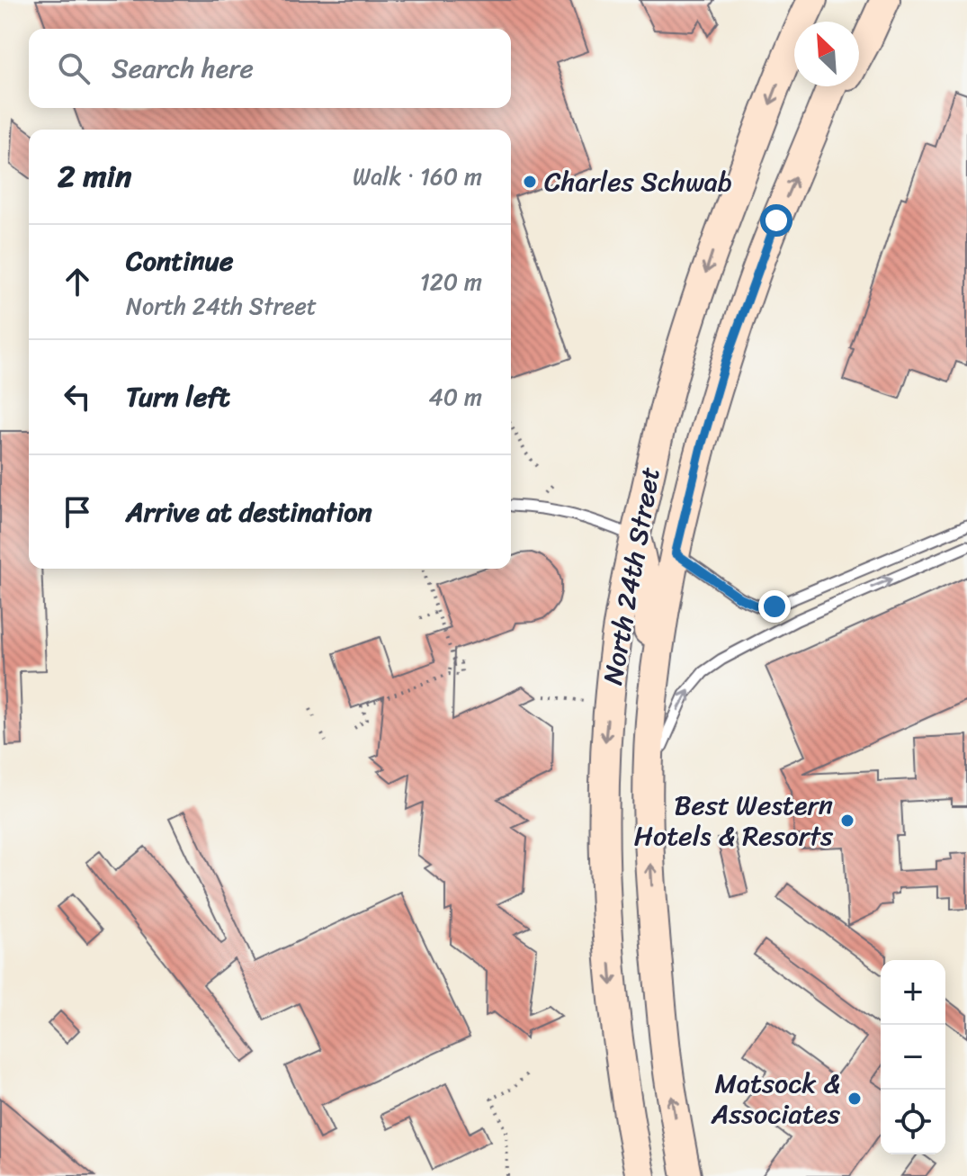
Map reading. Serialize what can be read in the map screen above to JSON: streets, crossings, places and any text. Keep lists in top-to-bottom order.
{
  "streets": {
    "main road": ["North 24th Street"]
  },
  "places": ["Charles Schwab", "Best Western Hotels & Resorts", "Matsock & Associates"],
  "north": "top left",
  "page": {
    "search": "Search here",
    "heading": ["2 min", "Walk · 160 m"],
    "list": [
      ["Continue", "North 24th Street", "120 m"],
      ["Turn left", "40 m"],
      "Arrive at destination"
    ],
    "map_buttons": ["+", "−"]
  }
}
